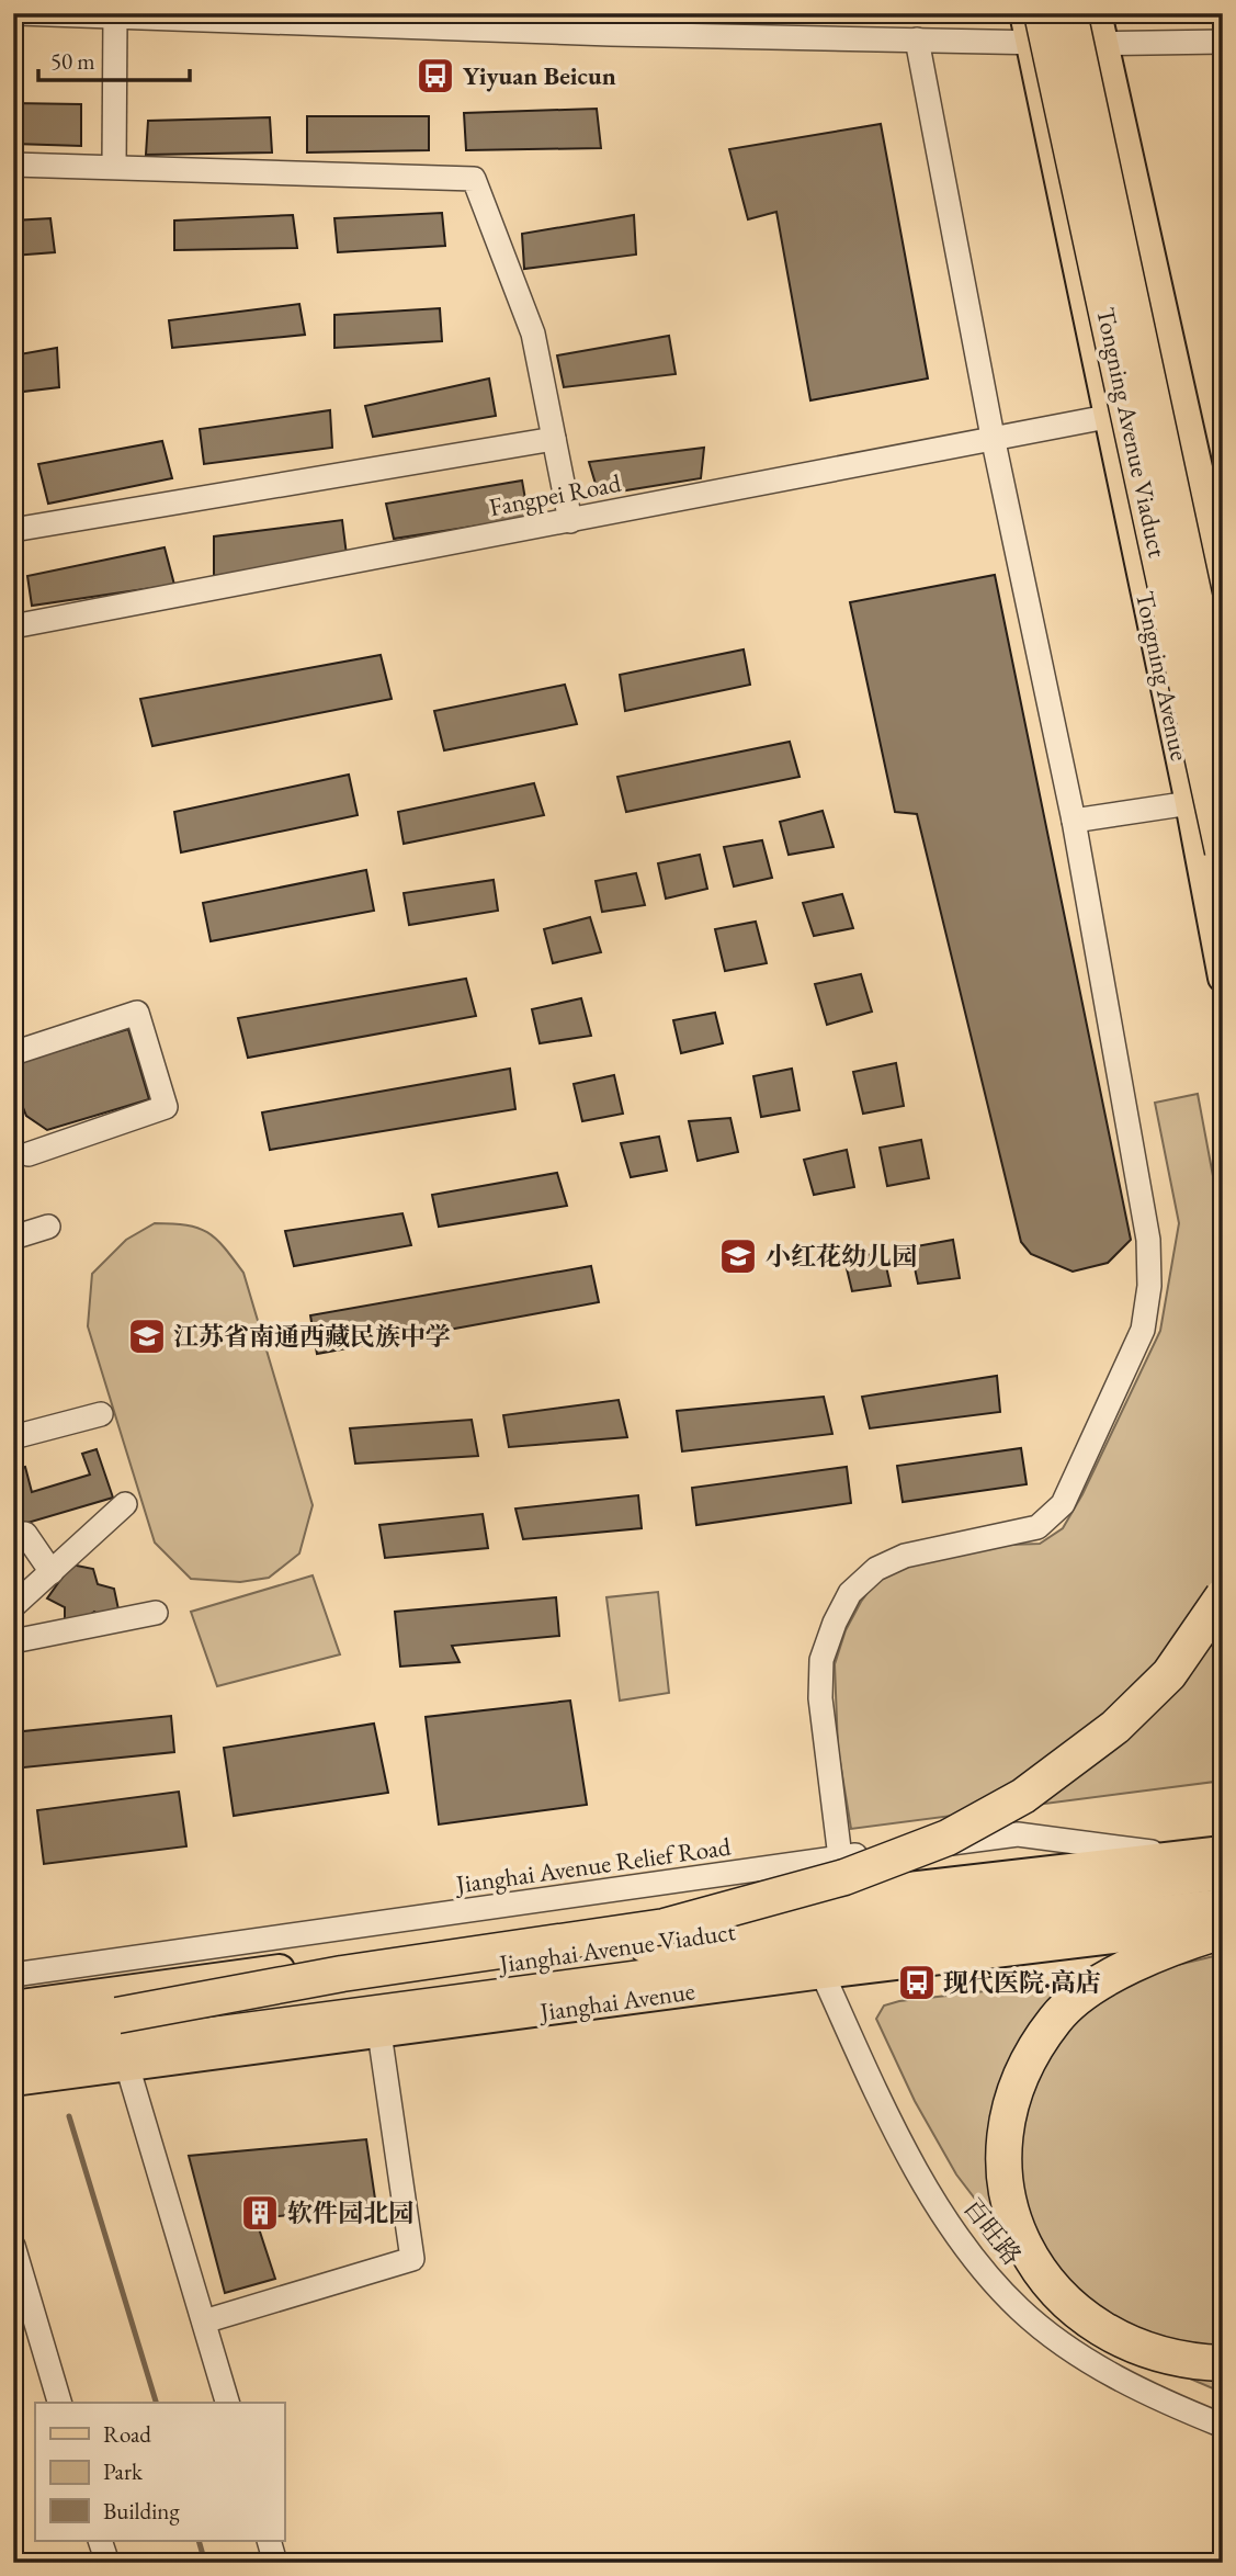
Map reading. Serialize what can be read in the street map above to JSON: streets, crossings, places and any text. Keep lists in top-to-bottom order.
{
  "streets": {
    "highway": ["Tongning Avenue Viaduct", "Jianghai Avenue Viaduct"],
    "main road": ["Tongning Avenue", "Jianghai Avenue"],
    "street": ["Fangpei Road", "Jianghai Avenue Relief Road", "百旺路"]
  },
  "crossings": [
    ["Tongning Avenue Viaduct", "Tongning Avenue"],
    ["Fangpei Road", "Tongning Avenue"],
    ["Jianghai Avenue", "百旺路"]
  ],
  "places": {
    "bus stop": ["Yiyuan Beicun", "现代医院·高店"],
    "school or university": ["小红花幼儿园", "江苏省南通西藏民族中学"],
    "building": ["软件园北园"]
  },
  "legend": ["Road", "Park", "Building"],
  "scale_bar": "50 m"
}
